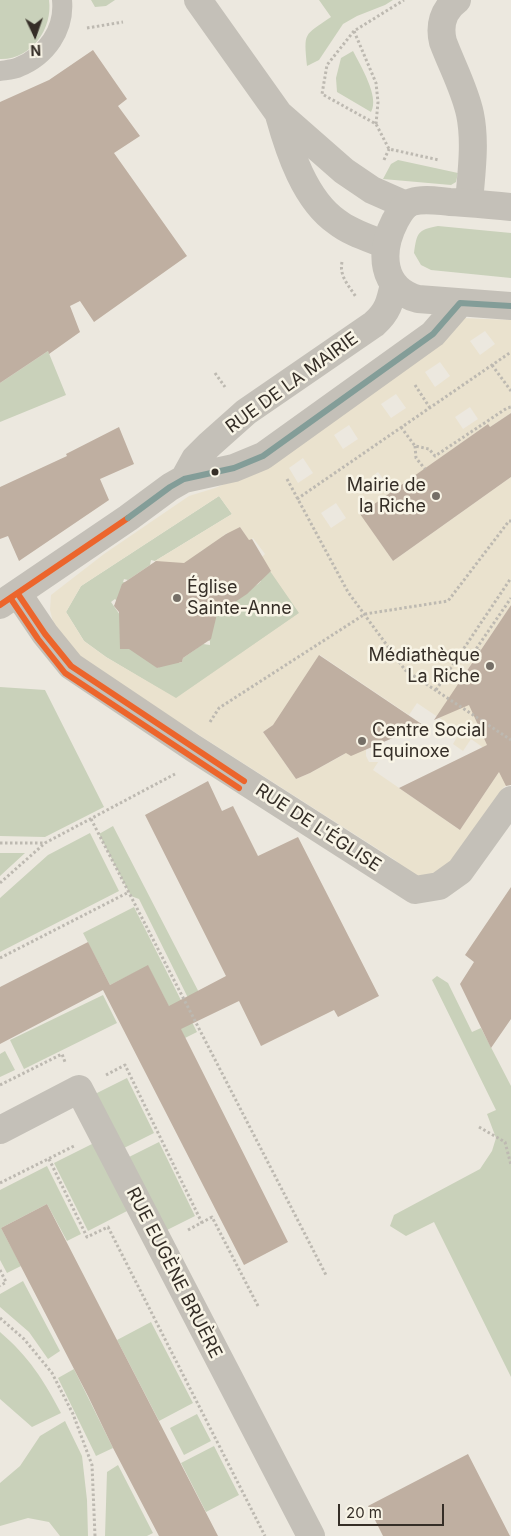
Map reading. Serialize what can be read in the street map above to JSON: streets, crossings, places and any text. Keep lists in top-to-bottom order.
{
  "streets": {
    "street": ["RUE DE LA MAIRIE", "RUE DE L'ÉGLISE", "RUE EUGÈNE BRUÈRE"]
  },
  "places": [
    "Mairie de la Riche",
    "Église Sainte-Anne",
    "Médiathèque La Riche",
    "Centre Social Equinoxe"
  ],
  "scale_bar": "20 m",
  "north": "bottom"
}
